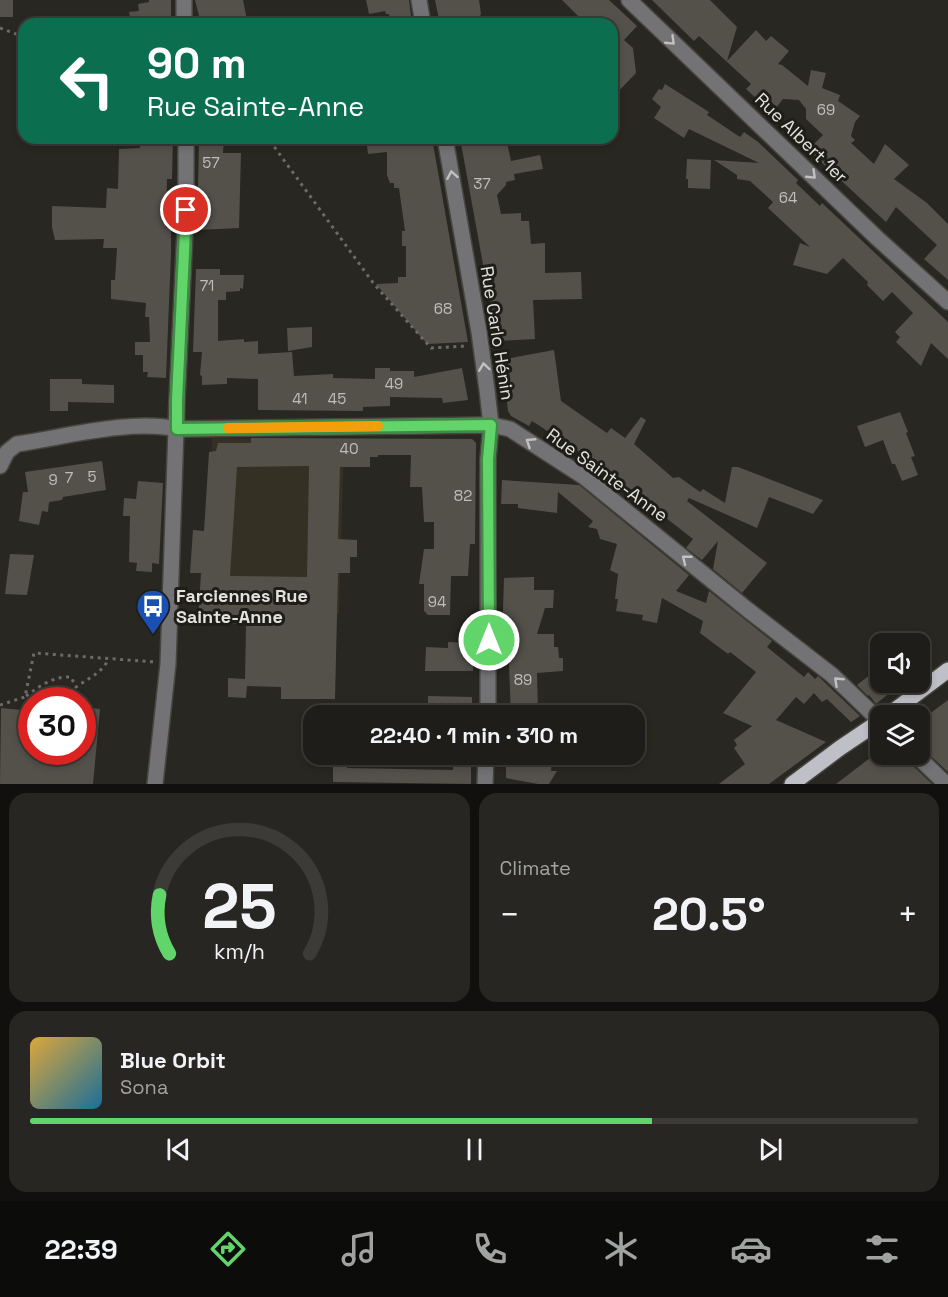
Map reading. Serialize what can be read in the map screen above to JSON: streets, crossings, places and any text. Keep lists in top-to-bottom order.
{
  "streets": {
    "street": ["Rue Albert 1er", "Rue Carlo Hénin", "Rue Sainte-Anne"]
  },
  "crossings": [
    ["Rue Carlo Hénin", "Rue Sainte-Anne"]
  ],
  "one_way": ["Rue Albert 1er", "Rue Carlo Hénin", "Rue Sainte-Anne"],
  "places": {
    "bus stop": ["Farciennes Rue Sainte-Anne"]
  },
  "house_numbers": [
    "69",
    "57",
    "37",
    "64",
    "71",
    "68",
    "49",
    "41",
    "45",
    "40",
    "5",
    "7",
    "9",
    "82",
    "94",
    "89"
  ],
  "page": {
    "turn": ["90 m", "Rue Sainte-Anne"],
    "limit": "30",
    "trip": "22:40 · 1 min · 310 m",
    "tile": "Climate",
    "heat": ["−", "20.5°", "+"],
    "song": ["Blue Orbit", "Sona"],
    "tabs": "22:39",
    "gauge": ["25", "km/h"]
  }
}
